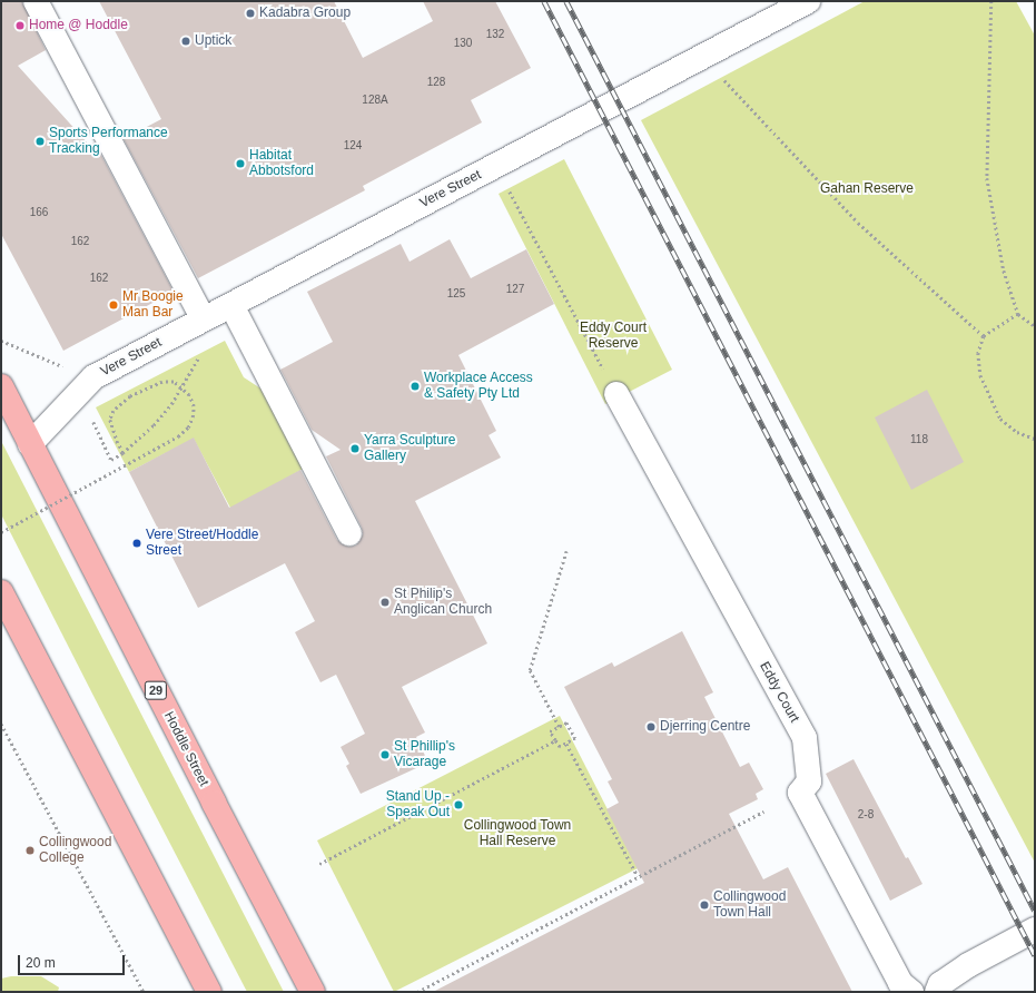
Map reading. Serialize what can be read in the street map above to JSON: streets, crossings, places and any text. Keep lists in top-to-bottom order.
{
  "streets": {
    "highway": ["29", "Hoddle Street"],
    "street": ["Vere Street", "Eddy Court"]
  },
  "crossings": [
    ["Vere Street", "Hoddle Street"]
  ],
  "parks": ["Gahan Reserve", "Eddy Court Reserve", "Collingwood Town Hall Reserve"],
  "places": [
    "Kadabra Group",
    "Home @ Hoddle",
    "Uptick",
    "Sports Performance Tracking",
    "Habitat Abbotsford",
    "Mr Boogie Man Bar",
    "Workplace Access & Safety Pty Ltd",
    "Yarra Sculpture Gallery",
    "Vere Street/Hoddle Street",
    "St Philip's Anglican Church",
    "Djerring Centre",
    "St Phillip's Vicarage",
    "Stand Up - Speak Out",
    "Collingwood College",
    "Collingwood Town Hall"
  ],
  "house_numbers": [
    "132",
    "130",
    "128",
    "128A",
    "124",
    "166",
    "162",
    "162",
    "127",
    "125",
    "118",
    "2-8"
  ],
  "scale_bar": "20 m"
}
